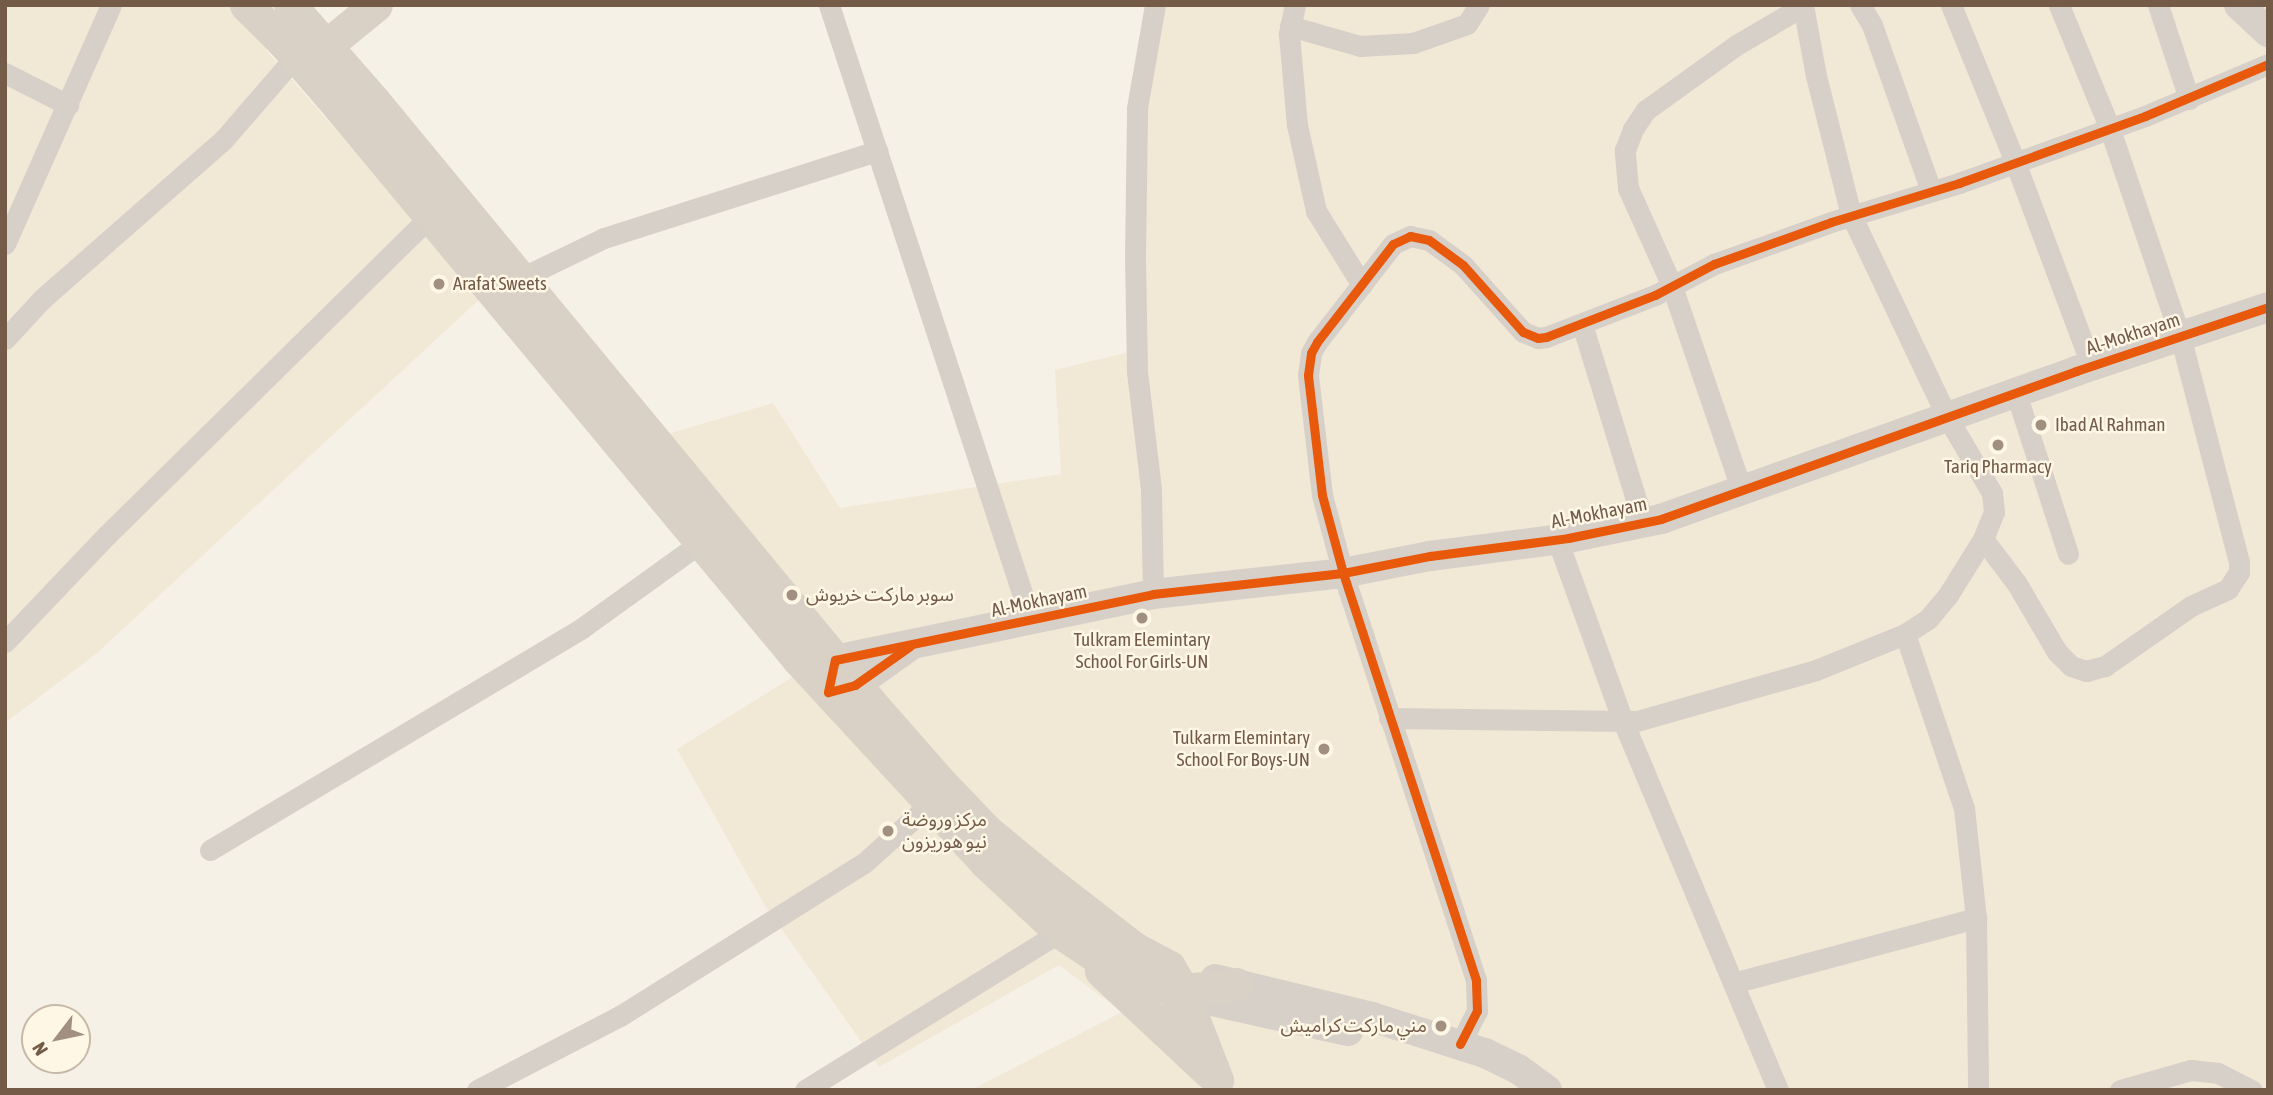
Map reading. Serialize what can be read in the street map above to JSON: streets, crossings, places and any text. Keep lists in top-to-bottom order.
{
  "streets": {
    "street": ["Al-Mokhayam"]
  },
  "places": [
    "Arafat Sweets",
    "Ibad Al Rahman",
    "Tariq Pharmacy",
    "سوبر ماركت خريوش",
    "Tulkram Elemintary School For Girls-UN",
    "Tulkarm Elemintary School For Boys-UN",
    "مركز وروضة نيو هوريزون",
    "مني ماركت كراميش"
  ],
  "north": "bottom left"
}
